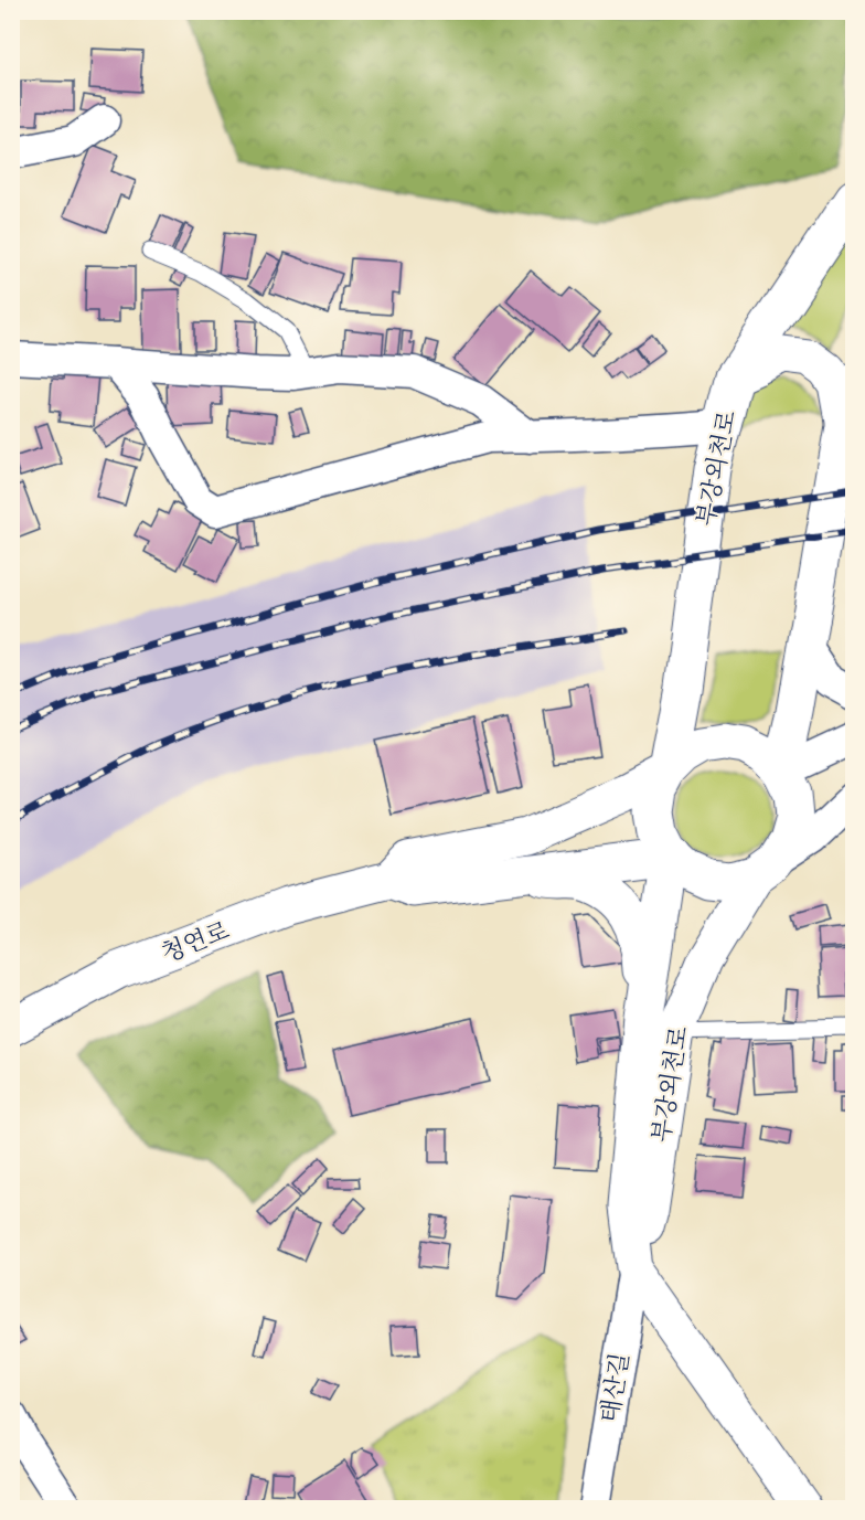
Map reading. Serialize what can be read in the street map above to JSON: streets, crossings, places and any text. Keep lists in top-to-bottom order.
{
  "streets": {
    "main road": ["부강외천로", "청연로"],
    "street": ["태산길"]
  },
  "crossings": [
    ["부강외천로", "태산길"]
  ]
}
